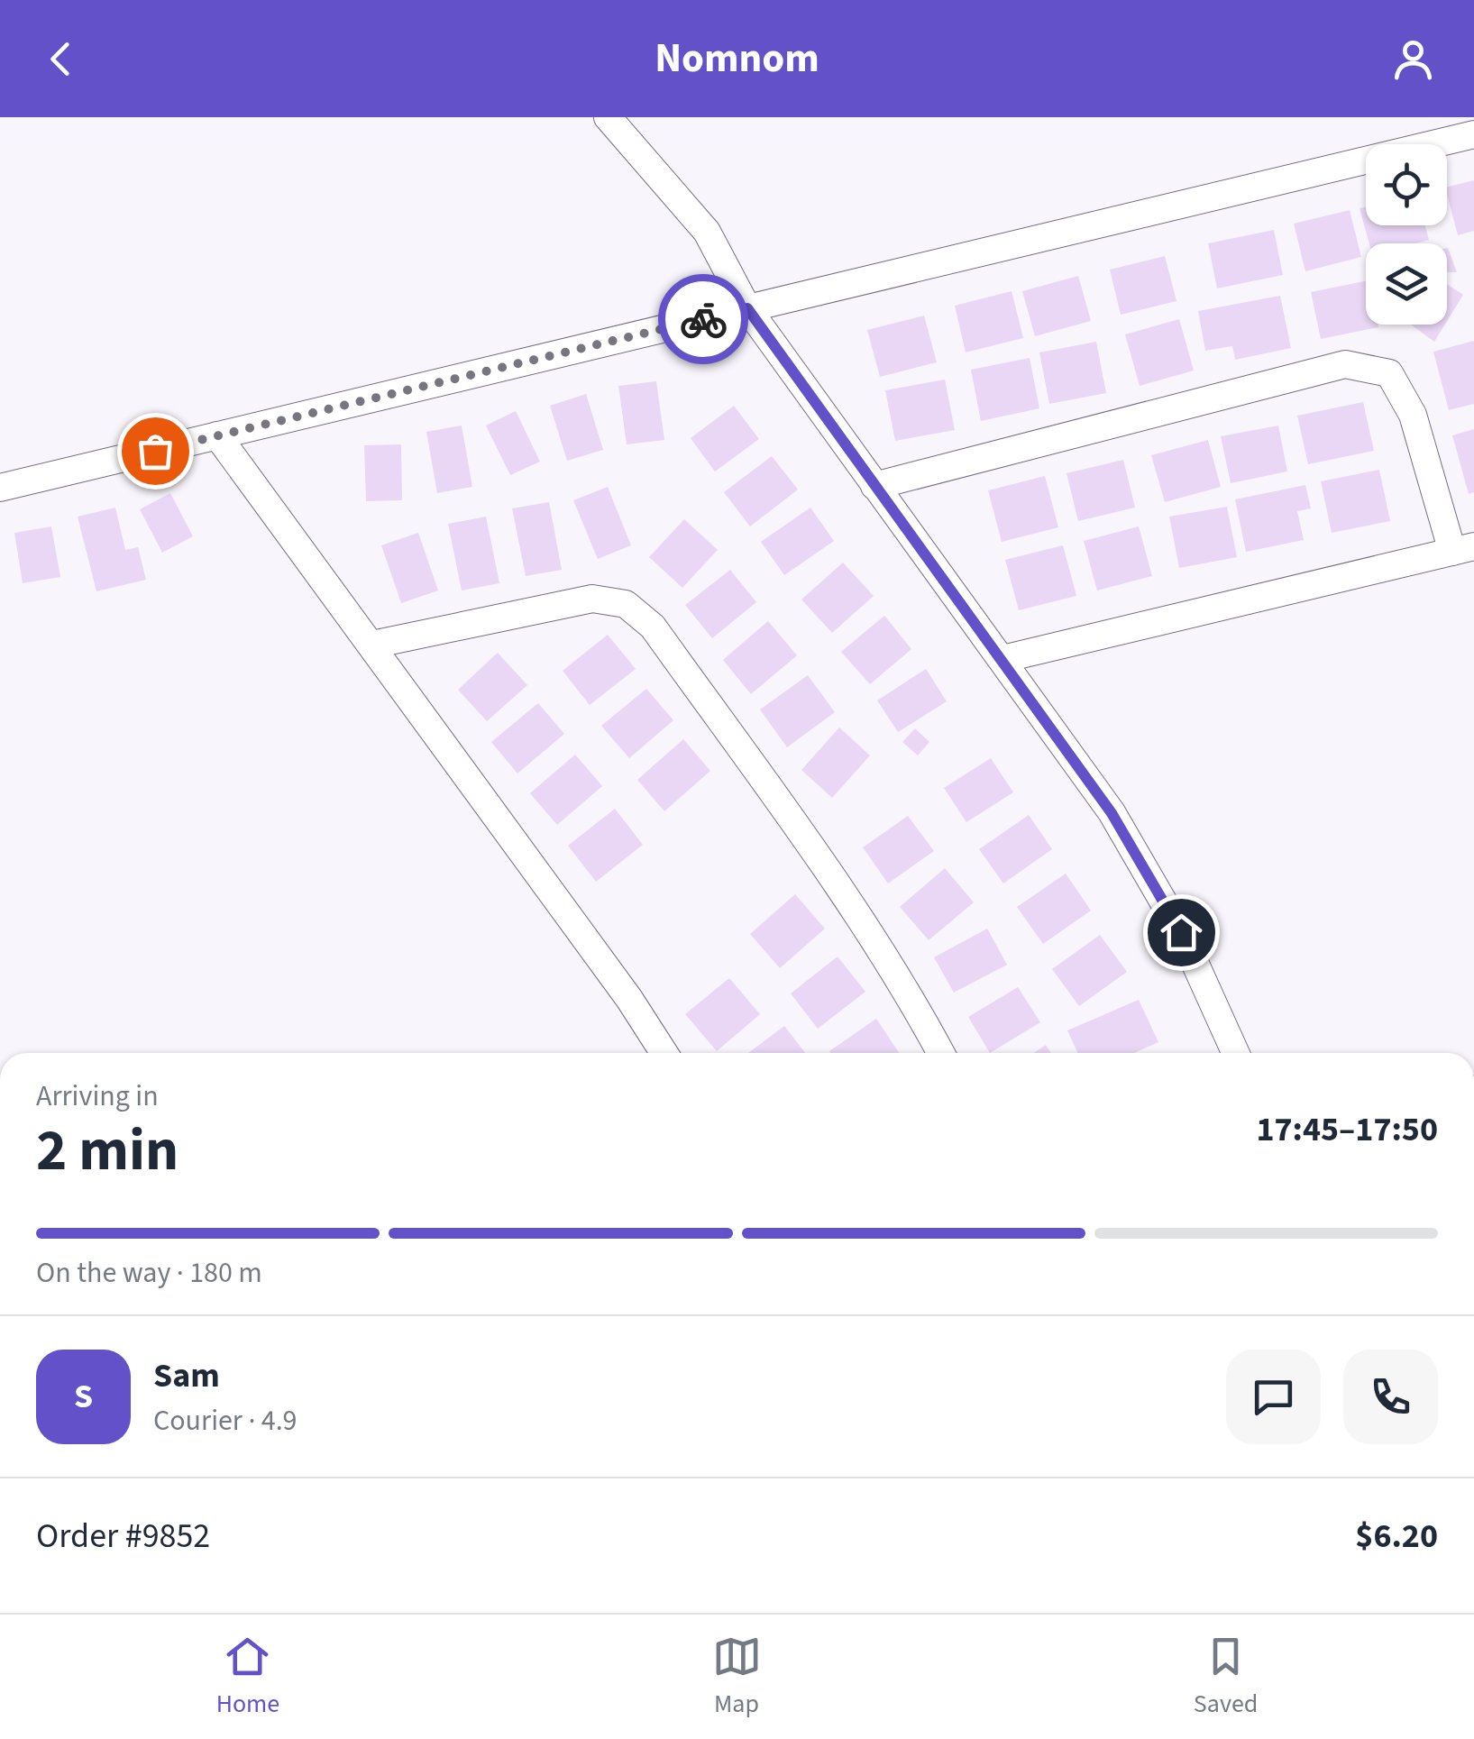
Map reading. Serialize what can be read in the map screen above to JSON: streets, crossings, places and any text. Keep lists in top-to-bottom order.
{
  "page": {
    "header": "Nomnom",
    "heading": ["2 min", "Arriving in", "17:45–17:50"],
    "panel": [
      "Sam",
      "Courier · 4.9",
      "Order #9852",
      "$6.20"
    ],
    "bar": "On the way · 180 m",
    "round": "S",
    "tabs": ["Home", "Map", "Saved"]
  }
}
